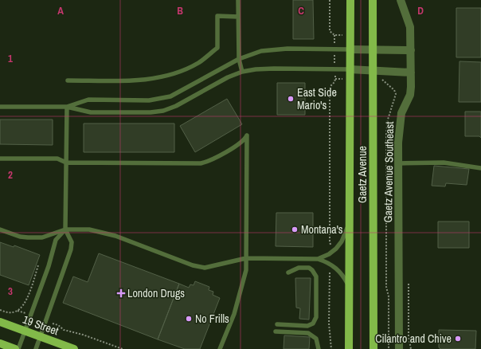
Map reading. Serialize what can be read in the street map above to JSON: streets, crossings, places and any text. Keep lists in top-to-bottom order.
{
  "streets": {
    "main road": ["Gaetz Avenue", "19 Street"],
    "street": ["Gaetz Avenue Southeast"]
  },
  "places": {
    "other": [
      "East Side Mario's",
      "Montana's",
      "No Frills",
      "Cilantro and Chive"
    ],
    "health": ["London Drugs"]
  },
  "grid": {
    "columns": [
      "A",
      "B",
      "C",
      "D"
    ],
    "rows": ["1", "2", "3"]
  }
}
